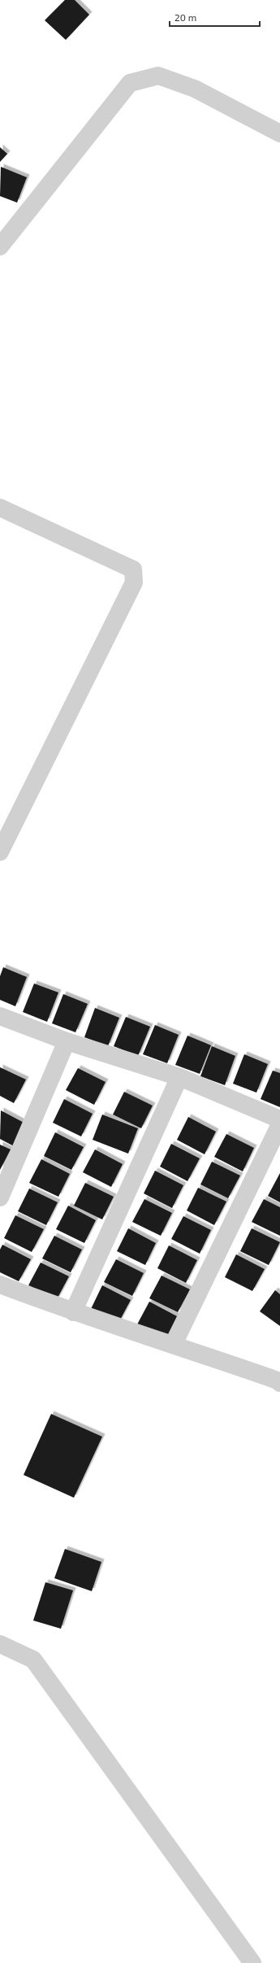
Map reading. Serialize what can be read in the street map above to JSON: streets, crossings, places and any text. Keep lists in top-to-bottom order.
{
  "scale_bar": "20 m"
}
